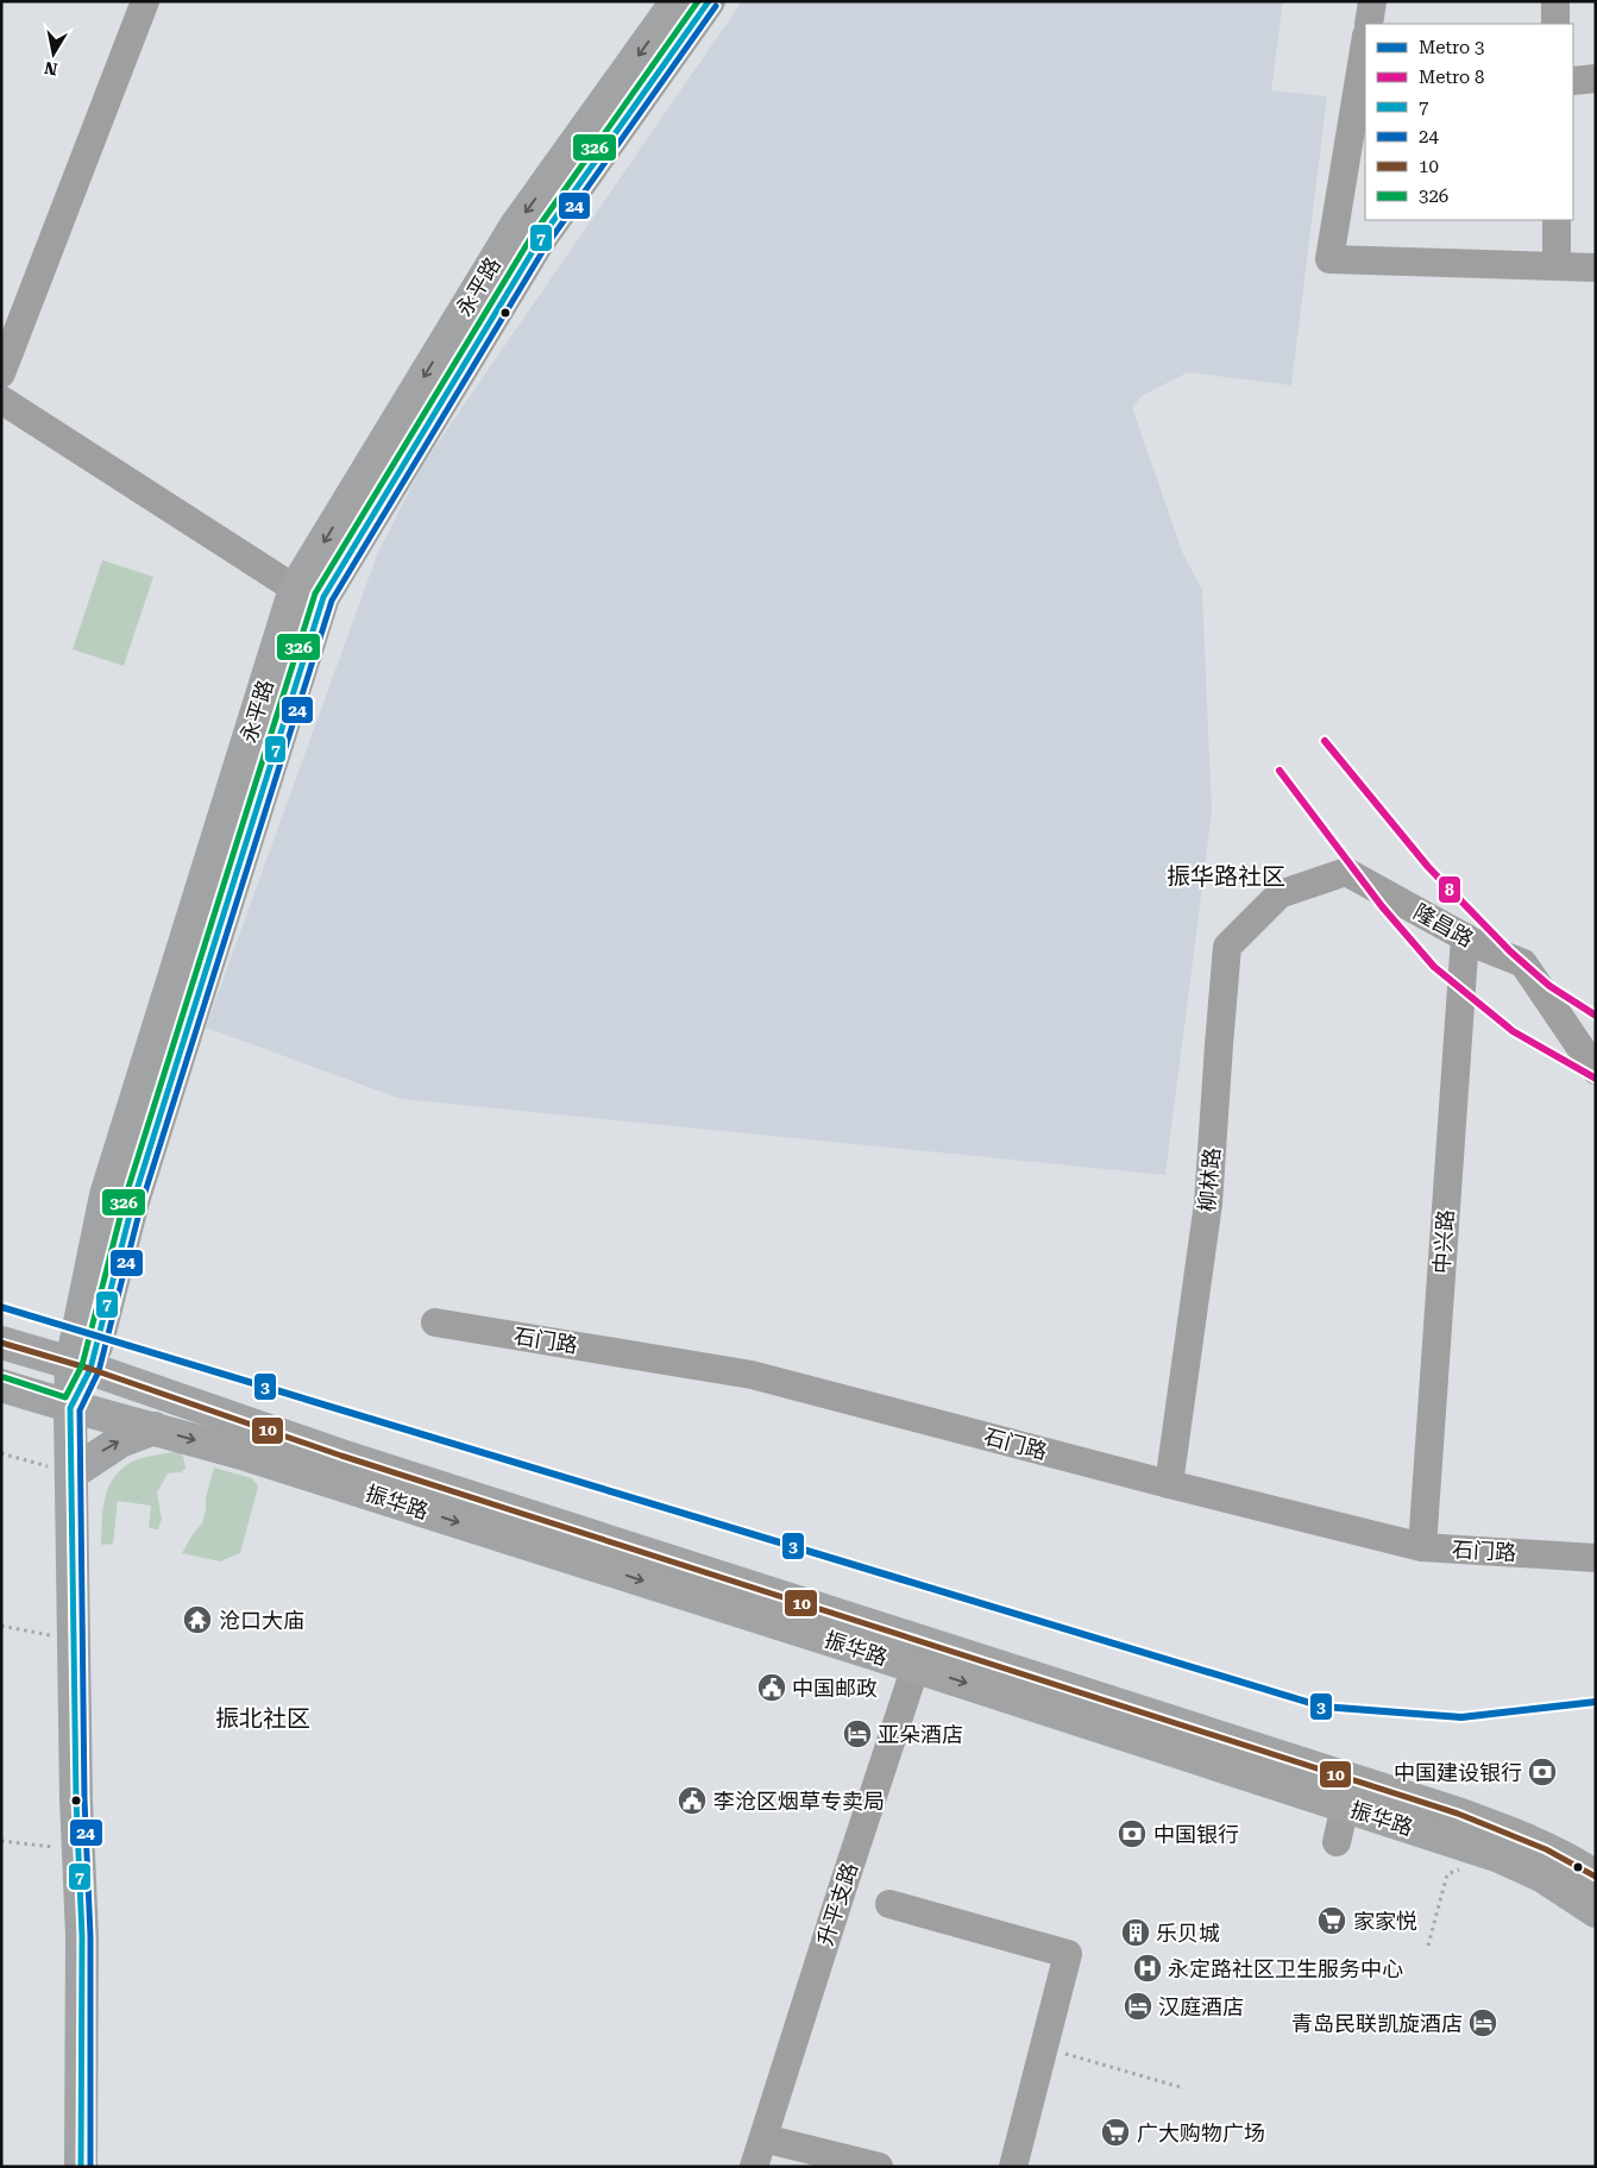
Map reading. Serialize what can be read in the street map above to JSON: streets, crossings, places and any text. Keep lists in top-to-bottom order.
{
  "streets": {
    "main road": ["永平路", "振华路"],
    "street": [
      "隆昌路",
      "柳林路",
      "中兴路",
      "石门路",
      "升平支路"
    ]
  },
  "crossings": [
    ["永平路", "振华路"],
    ["隆昌路", "柳林路"],
    ["隆昌路", "中兴路"],
    ["柳林路", "石门路"],
    ["中兴路", "石门路"],
    ["振华路", "升平支路"]
  ],
  "districts": ["振华路社区", "振北社区"],
  "places": {
    "temple": ["沧口大庙"],
    "public building": ["中国邮政", "李沧区烟草专卖局"],
    "hotel": ["亚朵酒店", "汉庭酒店", "青岛民联凯旋酒店"],
    "bank": ["中国建设银行", "中国银行"],
    "supermarket": ["家家悦", "广大购物广场"],
    "building": ["乐贝城"],
    "hospital": ["永定路社区卫生服务中心"]
  },
  "lines": [
    "transit line 7",
    "transit line 326",
    "transit line 24",
    "metro line 8",
    "metro line 3",
    "transit line 10"
  ],
  "legend": [
    "Metro 3",
    "Metro 8",
    "7",
    "24",
    "10",
    "326"
  ],
  "north": "bottom"
}
